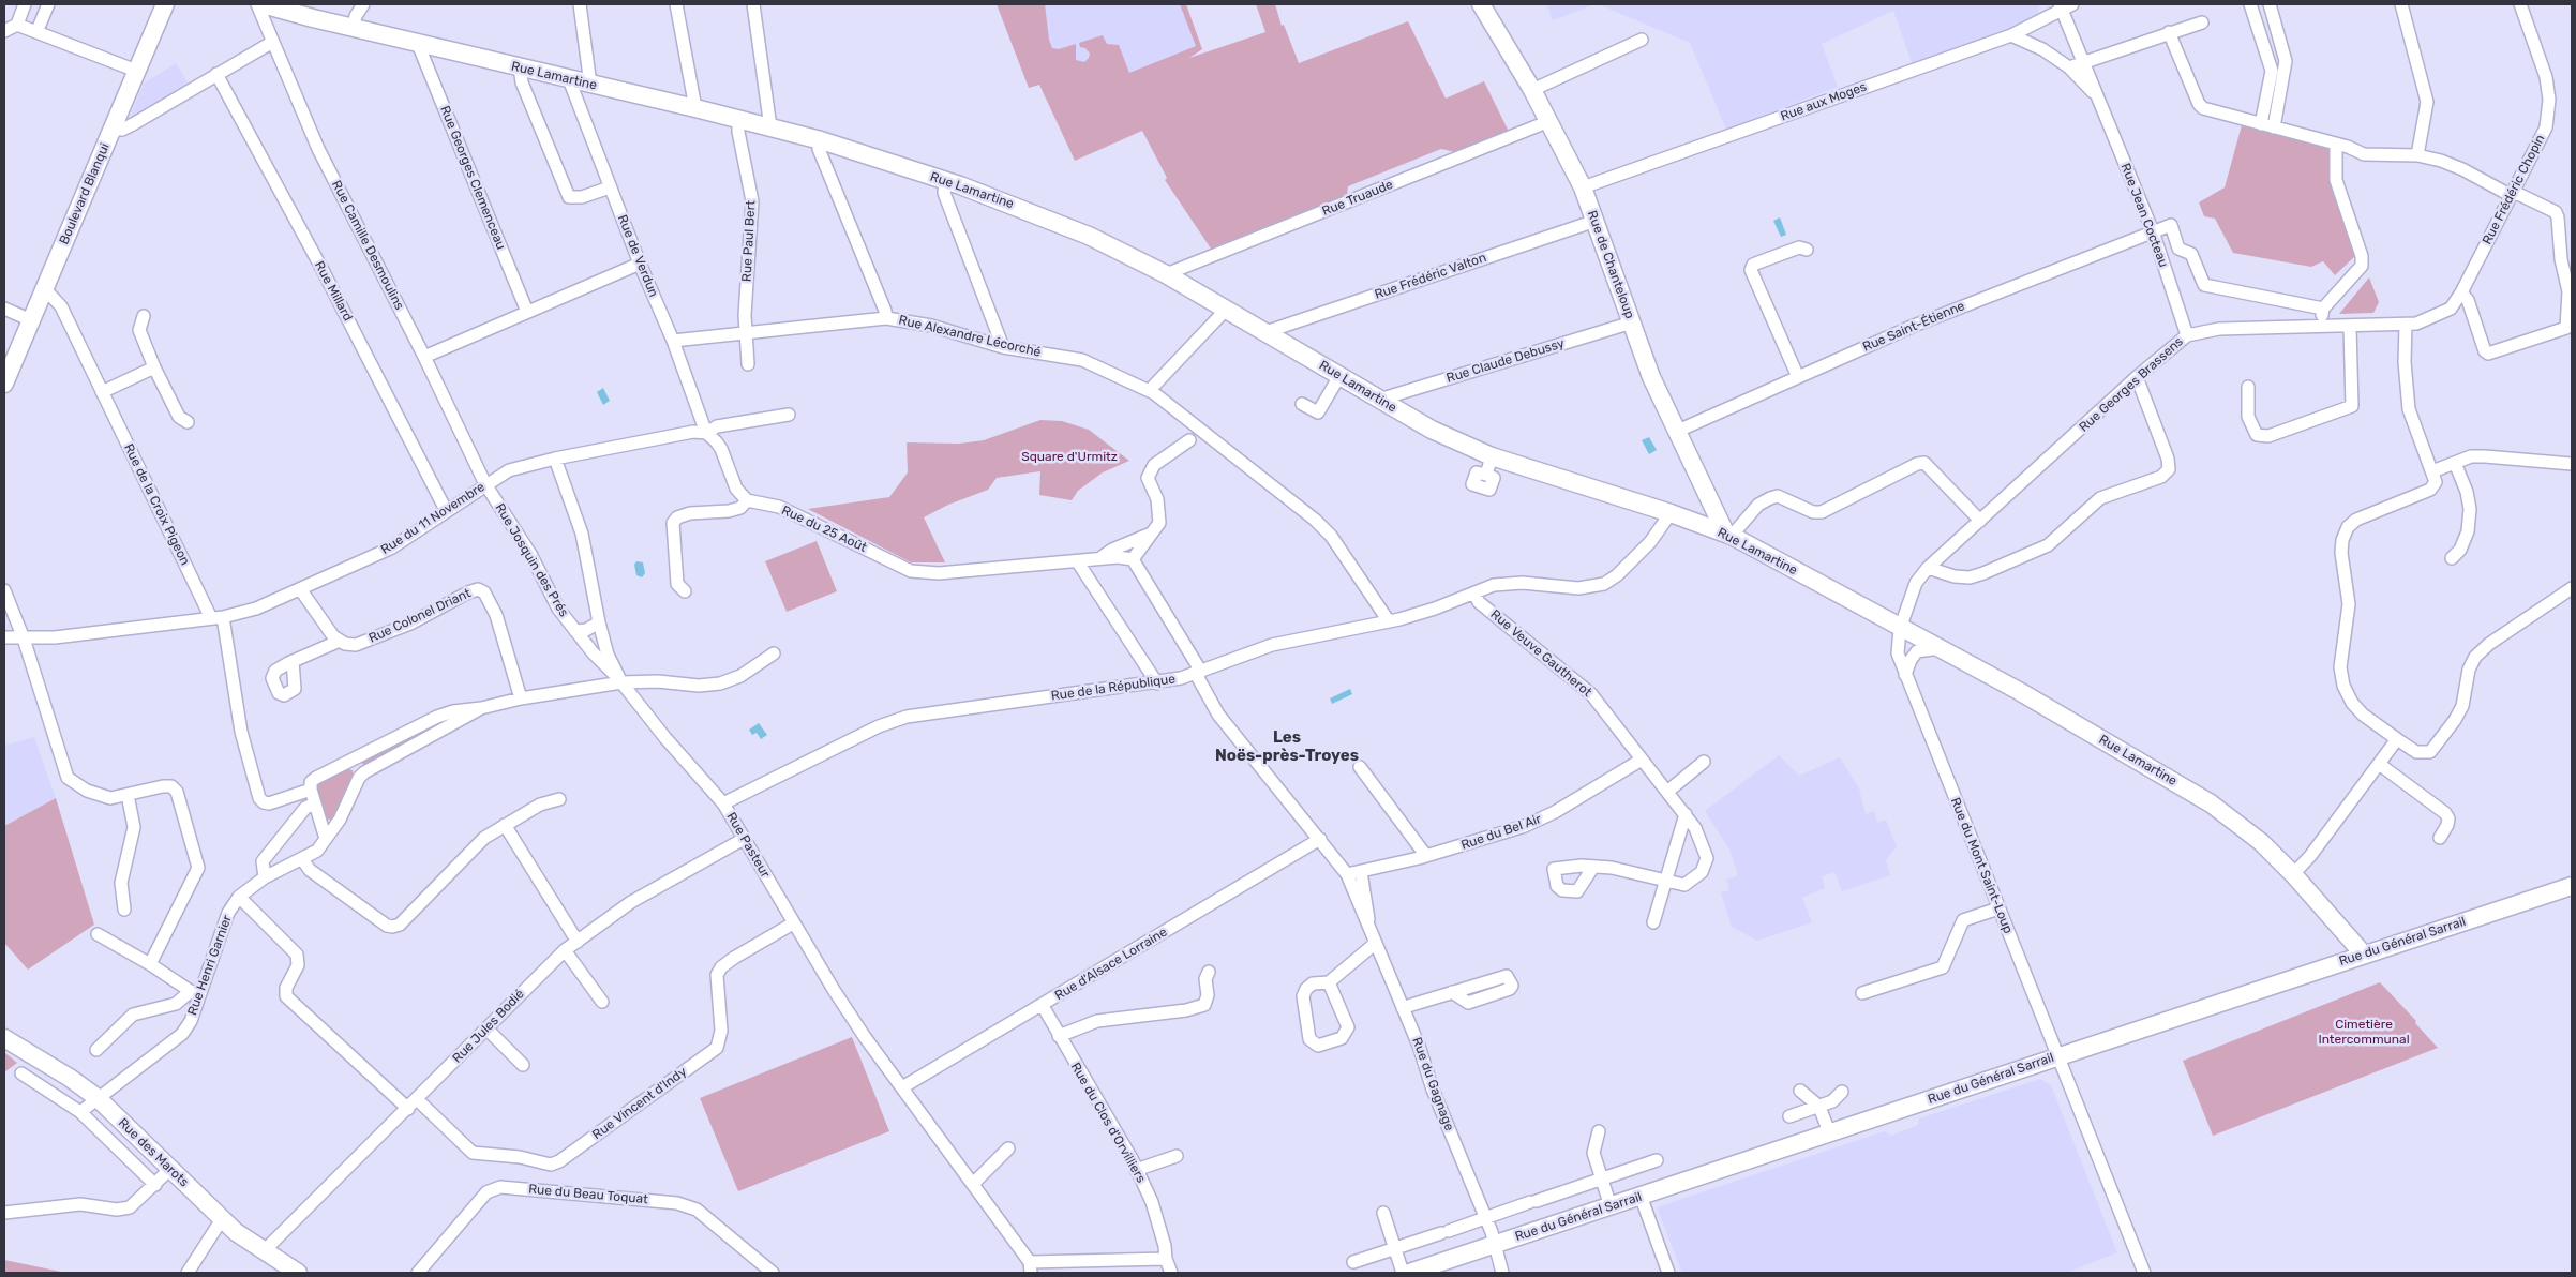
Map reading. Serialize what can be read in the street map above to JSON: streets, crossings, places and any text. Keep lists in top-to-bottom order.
{
  "streets": {
    "street": [
      "Rue Lamartine",
      "Rue aux Moges",
      "Rue Georges Clemenceau",
      "Rue Frédéric Chopin",
      "Boulevard Blanqui",
      "Rue Truaude",
      "Rue Jean Cocteau",
      "Rue Paul Bert",
      "Rue Camille Desmoulins",
      "Rue de Verdun",
      "Rue de Chanteloup",
      "Rue Frédéric Valton",
      "Rue Millard",
      "Rue Saint-Étienne",
      "Rue Alexandre Lécorché",
      "Rue Claude Debussy",
      "Rue Georges Brassens",
      "Rue de la Croix Pigeon",
      "Rue du 11 Novembre",
      "Rue du 25 Août",
      "Rue Josquin des Prés",
      "Rue Colonel Driant",
      "Rue Veuve Gautherot",
      "Rue de la République",
      "Rue du Bel Air",
      "Rue Pasteur",
      "Rue du Mont Saint-Loup",
      "Rue du Général Sarrail",
      "Rue d'Alsace Lorraine",
      "Rue Henri Garnier",
      "Rue Jules Bodié",
      "Rue du Gagnage",
      "Rue Vincent d'Indy",
      "Rue du Clos d'Orvilliers",
      "Rue des Marots",
      "Rue du Beau Toquat"
    ]
  },
  "crossings": [
    ["Rue Lamartine", "Rue Georges Clemenceau"],
    ["Rue Lamartine", "Rue Truaude"],
    ["Rue Lamartine", "Rue Paul Bert"],
    ["Rue Lamartine", "Rue de Verdun"],
    ["Rue Lamartine", "Rue de Chanteloup"],
    ["Rue Lamartine", "Rue Frédéric Valton"],
    ["Rue Lamartine", "Rue Claude Debussy"],
    ["Rue Lamartine", "Rue Georges Brassens"],
    ["Rue Lamartine", "Rue de la République"],
    ["Rue Lamartine", "Rue du Mont Saint-Loup"],
    ["Rue Lamartine", "Rue du Général Sarrail"],
    ["Rue aux Moges", "Rue Jean Cocteau"],
    ["Rue aux Moges", "Rue de Chanteloup"],
    ["Rue Frédéric Chopin", "Rue Georges Brassens"],
    ["Boulevard Blanqui", "Rue de la Croix Pigeon"],
    ["Rue Truaude", "Rue de Chanteloup"],
    ["Rue Jean Cocteau", "Rue Saint-Étienne"],
    ["Rue Jean Cocteau", "Rue Georges Brassens"],
    ["Rue Paul Bert", "Rue Alexandre Lécorché"],
    ["Rue Camille Desmoulins", "Rue du 11 Novembre"],
    ["Rue Camille Desmoulins", "Rue Josquin des Prés"],
    ["Rue de Verdun", "Rue Alexandre Lécorché"],
    ["Rue de Chanteloup", "Rue Frédéric Valton"],
    ["Rue de Chanteloup", "Rue Saint-Étienne"],
    ["Rue de Chanteloup", "Rue Claude Debussy"],
    ["Rue Millard", "Rue du 11 Novembre"],
    ["Rue Alexandre Lécorché", "Rue de la République"],
    ["Rue Georges Brassens", "Rue du Mont Saint-Loup"],
    ["Rue de la Croix Pigeon", "Rue du 11 Novembre"],
    ["Rue du 11 Novembre", "Rue Josquin des Prés"],
    ["Rue du 11 Novembre", "Rue Pasteur"],
    ["Rue du 25 Août", "Rue du Gagnage"],
    ["Rue Josquin des Prés", "Rue Pasteur"],
    ["Rue Veuve Gautherot", "Rue de la République"],
    ["Rue Veuve Gautherot", "Rue du Bel Air"],
    ["Rue de la République", "Rue Pasteur"],
    ["Rue de la République", "Rue du Gagnage"],
    ["Rue du Bel Air", "Rue du Gagnage"],
    ["Rue Pasteur", "Rue d'Alsace Lorraine"],
    ["Rue Pasteur", "Rue Jules Bodié"],
    ["Rue Pasteur", "Rue Vincent d'Indy"],
    ["Rue du Mont Saint-Loup", "Rue du Général Sarrail"],
    ["Rue du Général Sarrail", "Rue du Gagnage"],
    ["Rue d'Alsace Lorraine", "Rue du Gagnage"],
    ["Rue d'Alsace Lorraine", "Rue du Clos d'Orvilliers"],
    ["Rue Henri Garnier", "Rue des Marots"],
    ["Rue Jules Bodié", "Rue Vincent d'Indy"],
    ["Rue Jules Bodié", "Rue des Marots"]
  ],
  "districts": ["Les Noës-près-Troyes"],
  "parks": ["Square d'Urmitz", "Cimetière Intercommunal"]
}
